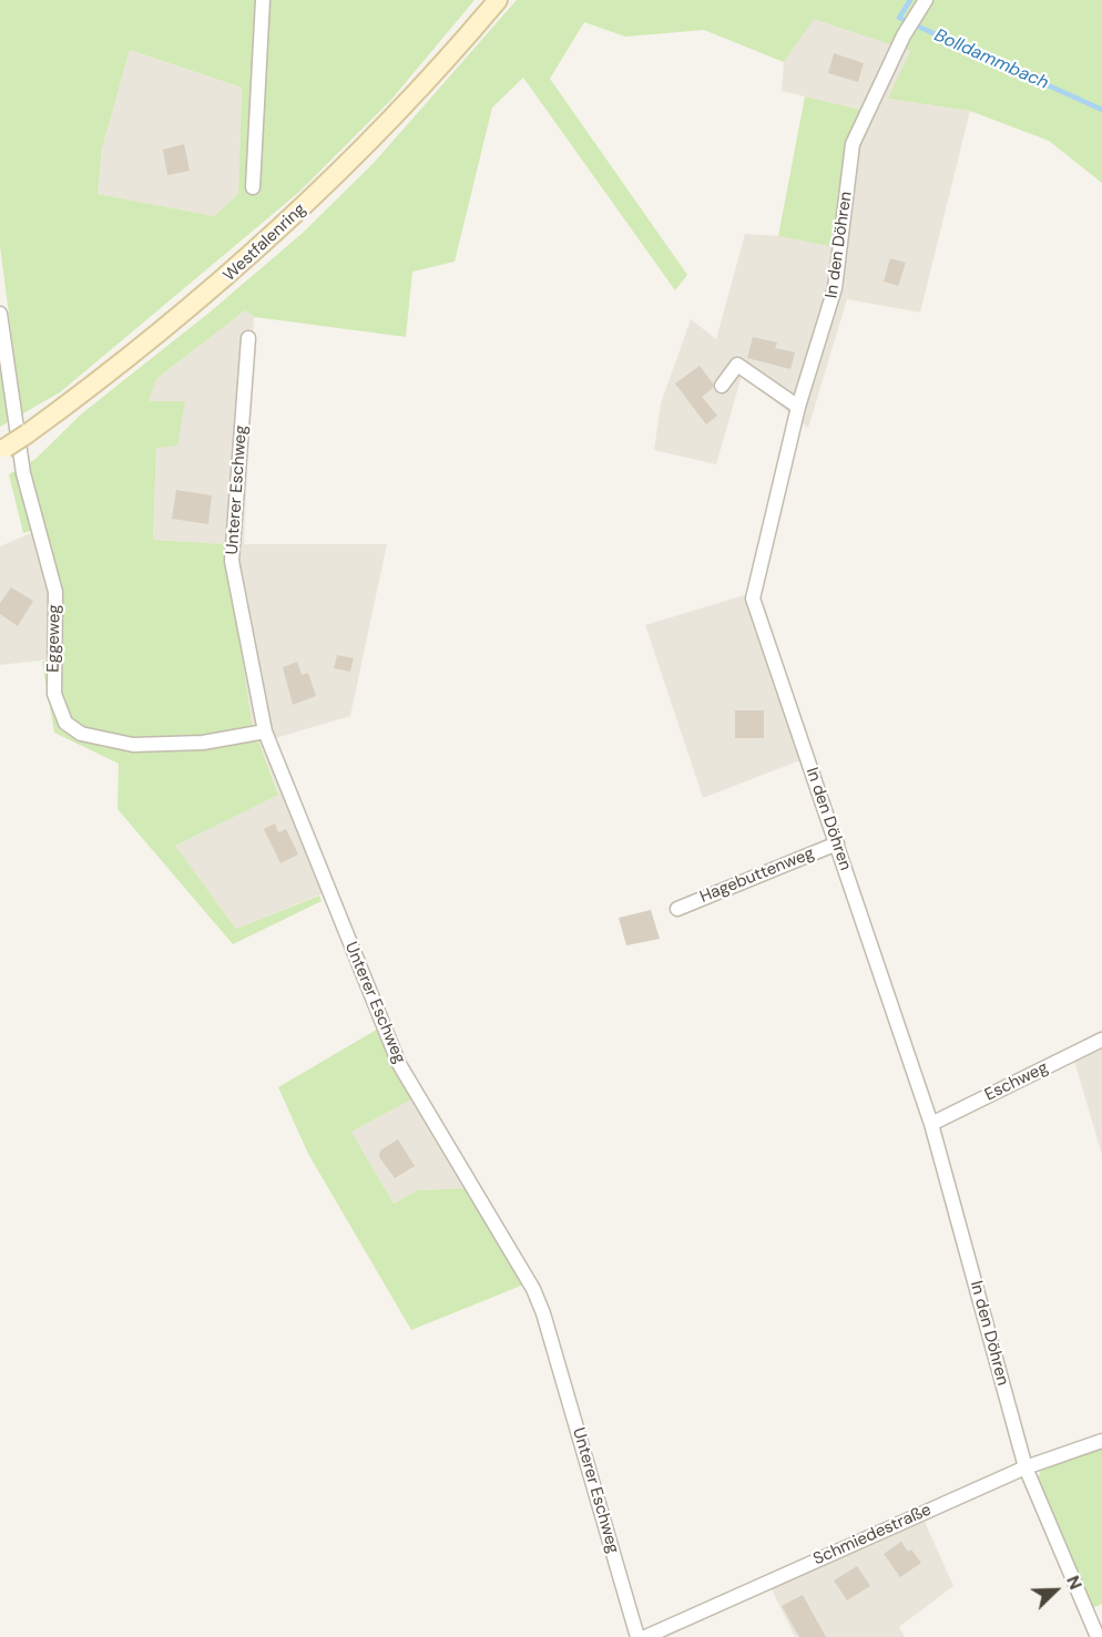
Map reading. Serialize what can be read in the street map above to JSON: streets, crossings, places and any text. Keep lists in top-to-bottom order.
{
  "streets": {
    "main road": ["Westfalenring"],
    "street": [
      "In den Döhren",
      "Unterer Eschweg",
      "Eggeweg",
      "Hagebuttenweg",
      "Eschweg",
      "Schmiedestraße"
    ]
  },
  "crossings": [
    ["In den Döhren", "Hagebuttenweg"],
    ["In den Döhren", "Eschweg"],
    ["In den Döhren", "Schmiedestraße"],
    ["Unterer Eschweg", "Eggeweg"]
  ],
  "water": ["Bolldammbach"],
  "north": "top right"
}
